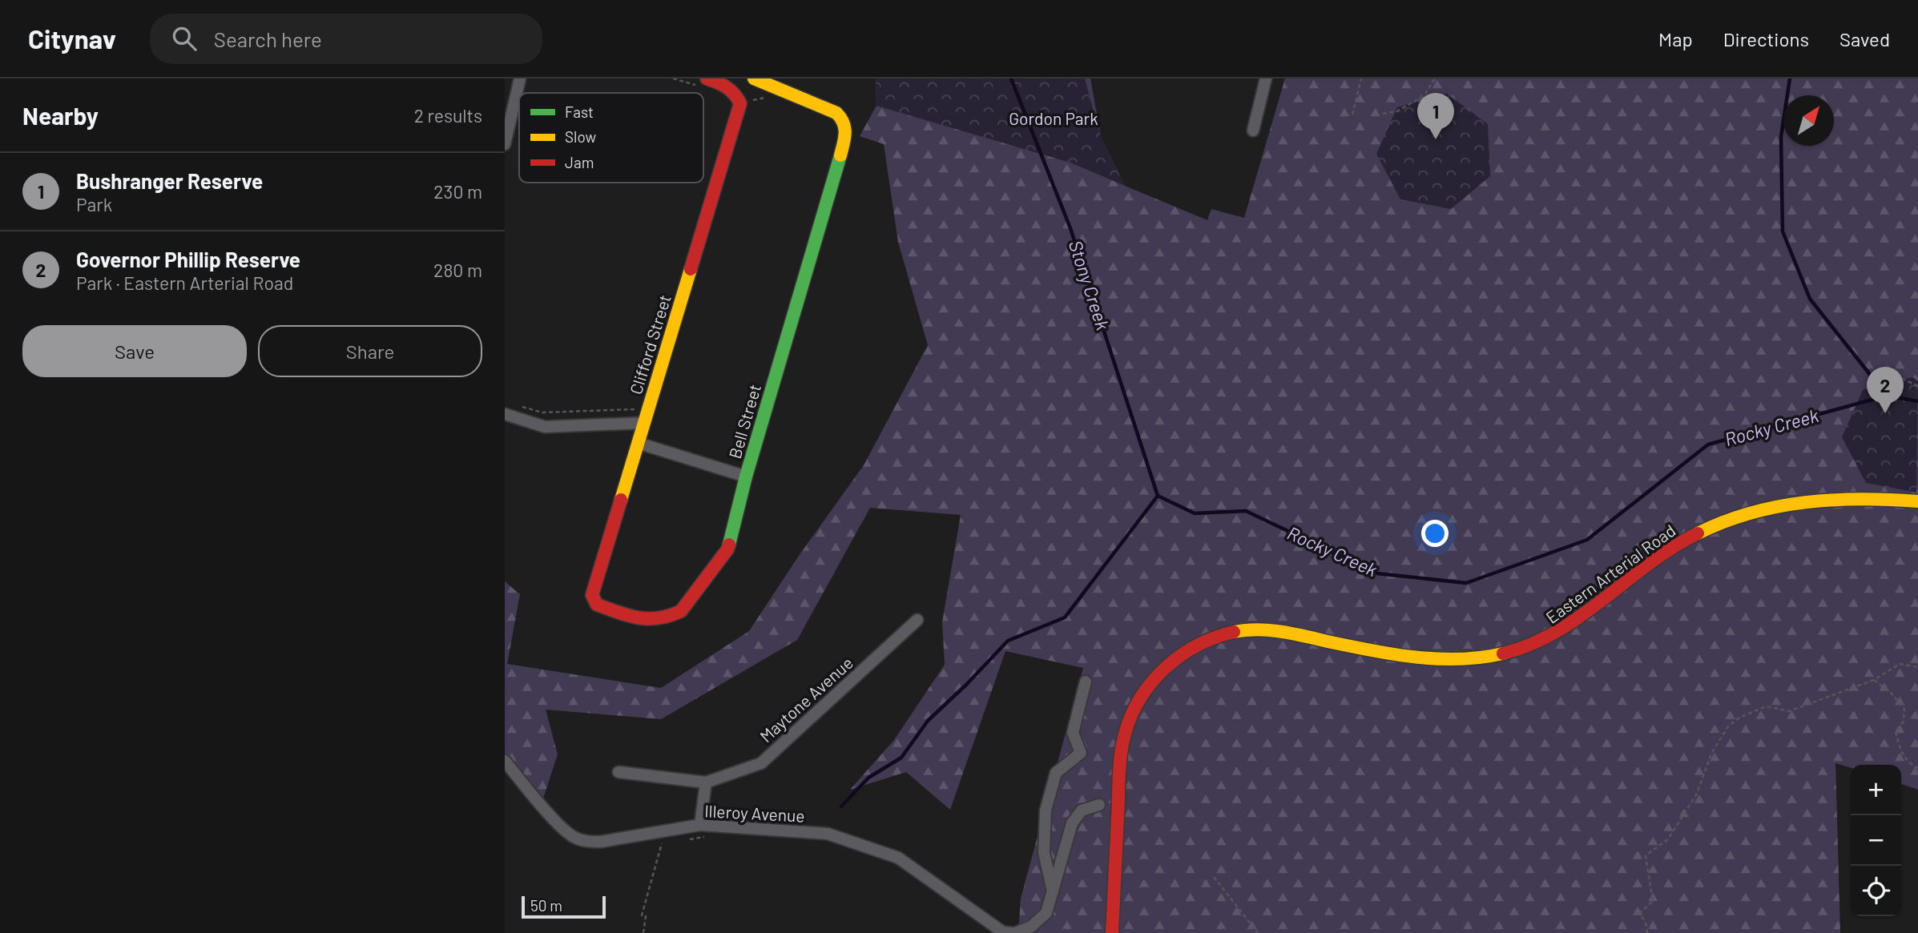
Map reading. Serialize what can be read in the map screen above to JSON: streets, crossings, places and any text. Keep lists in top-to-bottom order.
{
  "streets": {
    "street": [
      "Clifford Street",
      "Bell Street",
      "Eastern Arterial Road",
      "Maytone Avenue",
      "Illeroy Avenue"
    ]
  },
  "crossings": [
    ["Clifford Street", "Bell Street"]
  ],
  "water": ["Stony Creek", "Rocky Creek"],
  "parks": ["Gordon Park"],
  "legend": ["Fast", "Slow", "Jam"],
  "scale_bar": "50 m",
  "north": "top right",
  "page": {
    "header": "Citynav",
    "search": "Search here",
    "nav": ["Map", "Directions", "Saved"],
    "heading": ["Nearby", "2 results"],
    "pins": ["1", "2"],
    "list": [
      {
        "mark": "1",
        "name": "Bushranger Reserve",
        "note": "Park",
        "value": "230 m"
      },
      {
        "mark": "2",
        "name": "Governor Phillip Reserve",
        "note": "Park · Eastern Arterial Road",
        "value": "280 m"
      }
    ],
    "buttons": ["Save", "Share"],
    "map_buttons": ["+", "−"],
    "scale": "50 m"
  }
}
